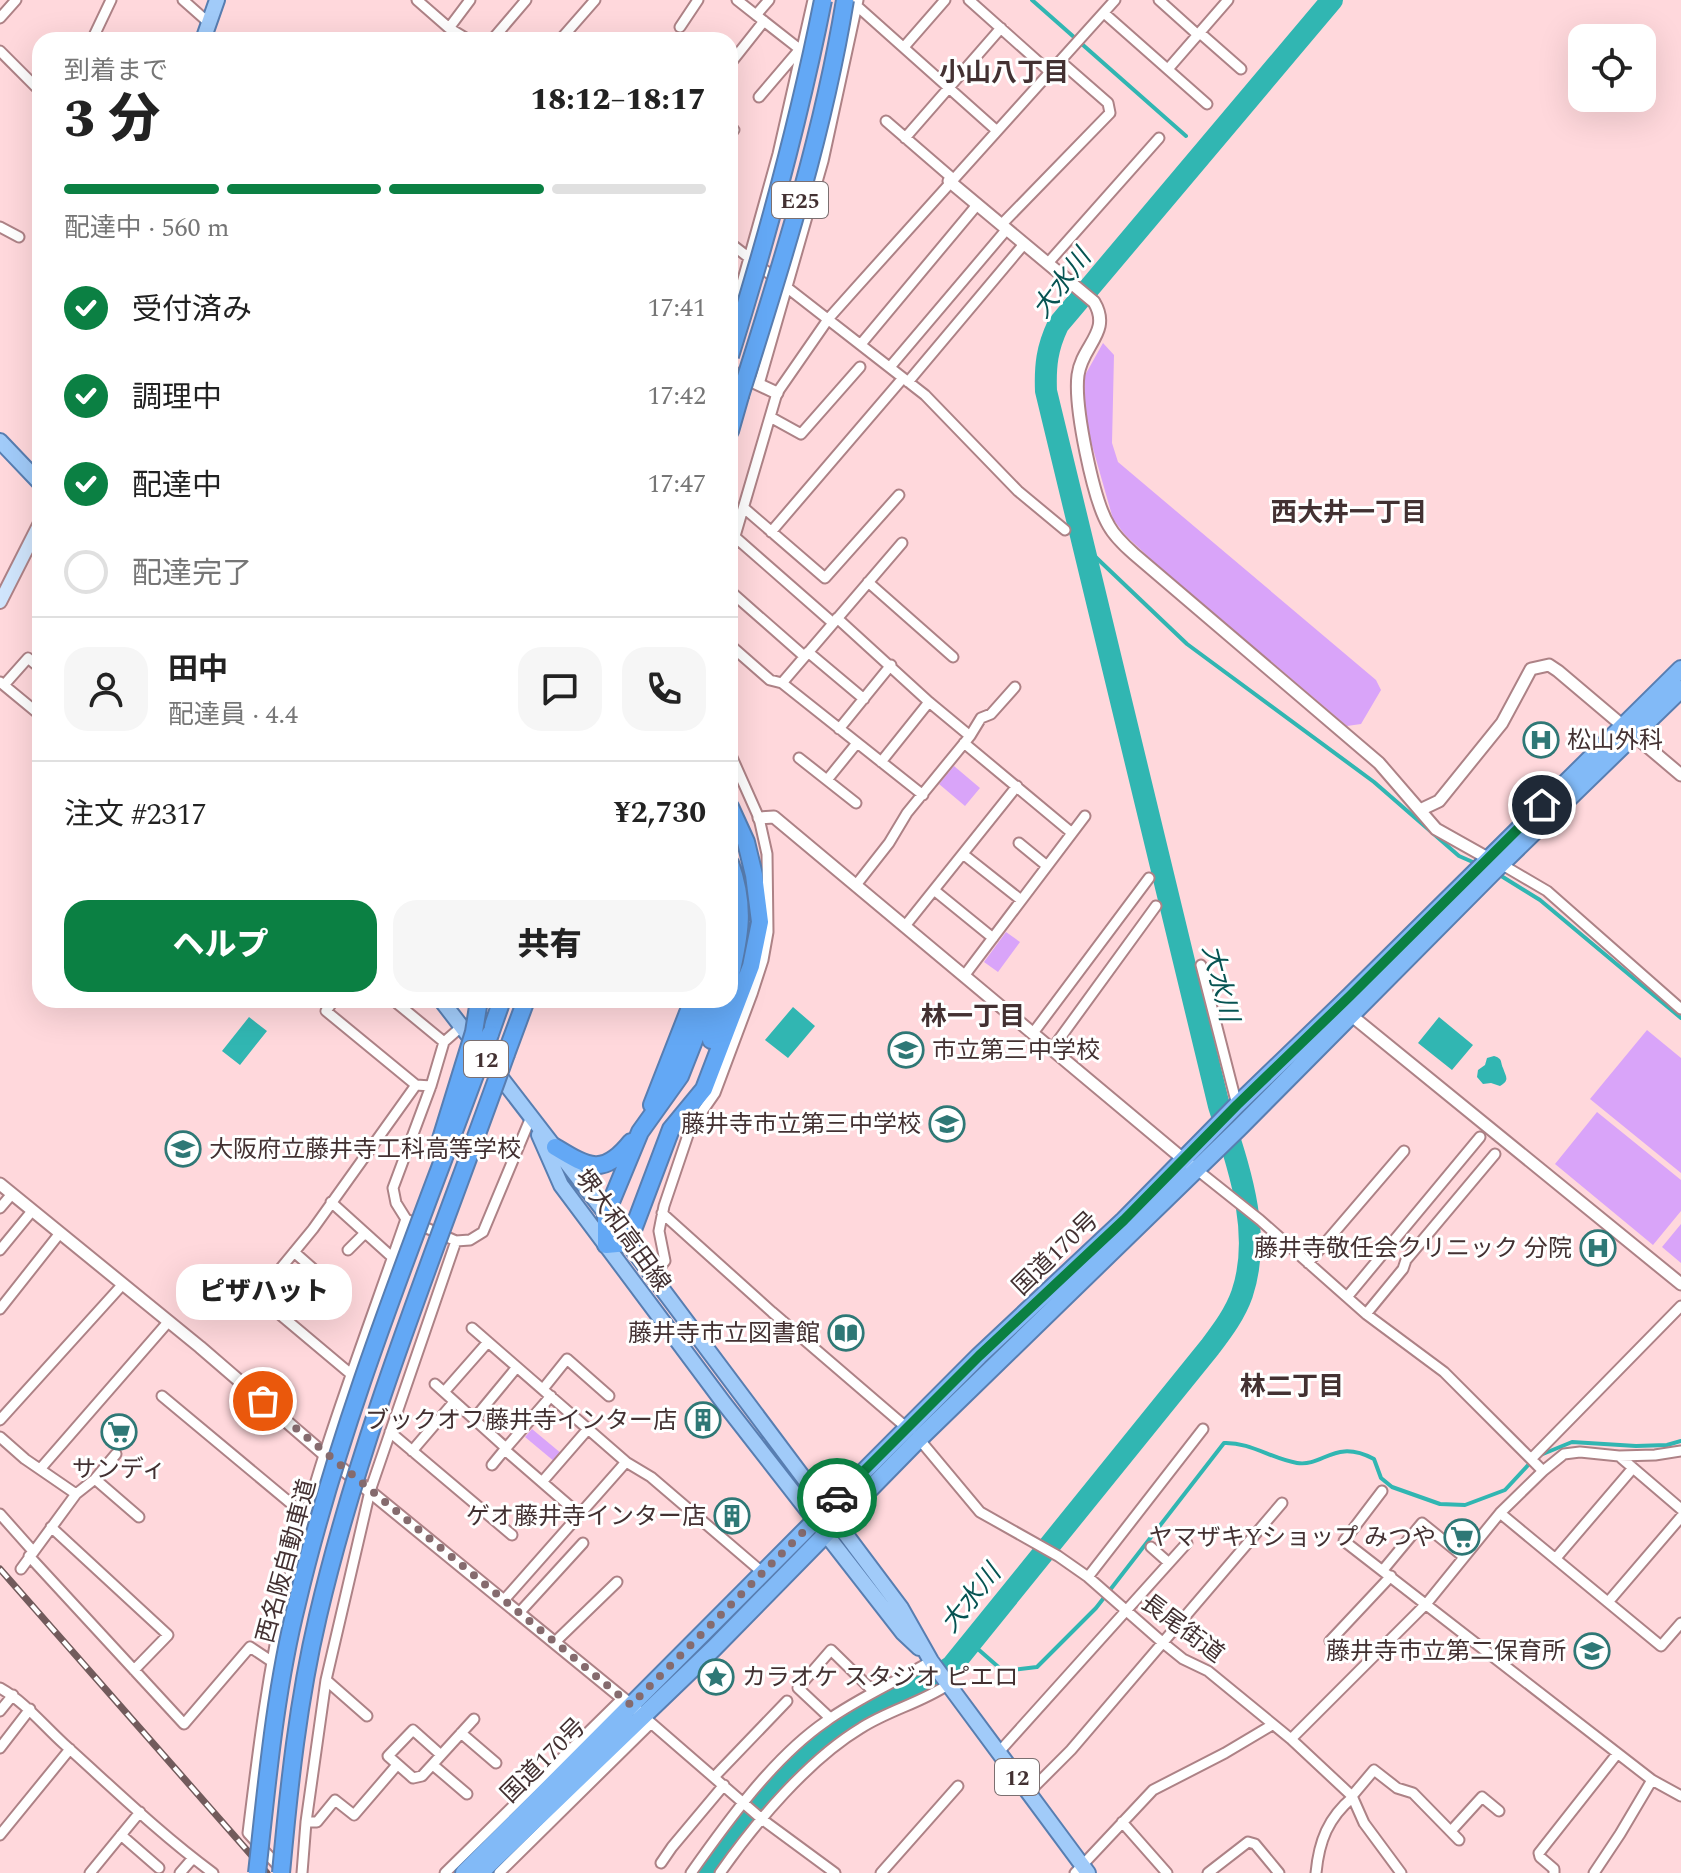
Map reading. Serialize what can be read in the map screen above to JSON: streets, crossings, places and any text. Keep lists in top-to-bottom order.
{
  "streets": {
    "highway": ["E25", "国道170号", "西名阪自動車道"],
    "main road": ["12", "堺大和高田線"],
    "street": ["長尾街道"]
  },
  "crossings": [
    ["堺大和高田線", "国道170号"],
    ["国道170号", "長尾街道"]
  ],
  "districts": [
    "小山八丁目",
    "西大井一丁目",
    "林一丁目",
    "林二丁目"
  ],
  "water": ["大水川"],
  "places": {
    "hospital": ["松山外科", "藤井寺敬任会クリニック 分院"],
    "school or university": [
      "市立第三中学校",
      "藤井寺市立第三中学校",
      "大阪府立藤井寺工科高等学校",
      "藤井寺市立第二保育所"
    ],
    "library": ["藤井寺市立図書館"],
    "other": ["ピザハット"],
    "building": ["ブックオフ藤井寺インター店", "ゲオ藤井寺インター店"],
    "supermarket": ["サンディ", "ヤマザキYショップ みつや"],
    "place": ["カラオケ スタジオ ピエロ"]
  },
  "page": {
    "heading": ["3 分", "到着まで", "18:12–18:17"],
    "panel": [
      "田中",
      "配達員 · 4.4",
      "注文 #2317",
      "¥2,730"
    ],
    "bar": "配達中 · 560 m",
    "list": [
      ["受付済み", "17:41"],
      ["調理中", "17:42"],
      ["配達中", "17:47"],
      "配達完了"
    ],
    "buttons": ["ヘルプ", "共有"],
    "bubble": "ピザハット"
  }
}
